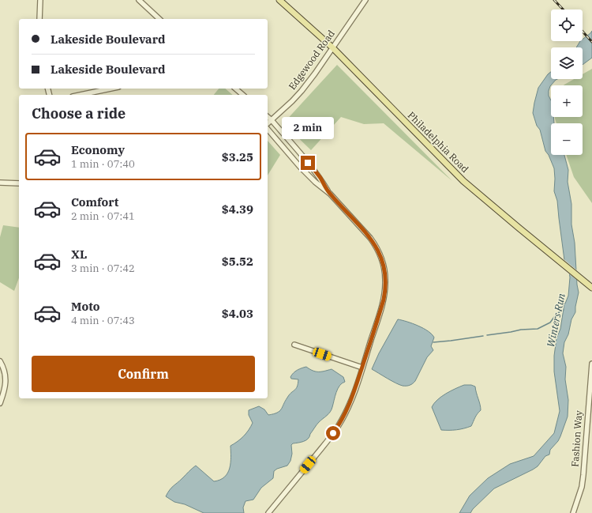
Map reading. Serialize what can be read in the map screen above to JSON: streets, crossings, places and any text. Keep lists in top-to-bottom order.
{
  "streets": {
    "main road": ["Philadelphia Road"],
    "street": ["Edgewood Road", "Fashion Way"]
  },
  "crossings": [
    ["Edgewood Road", "Philadelphia Road"]
  ],
  "water": ["Winters Run"],
  "page": {
    "map_buttons": ["+", "−"],
    "banner": ["Lakeside Boulevard", "Lakeside Boulevard"],
    "heading": "Choose a ride",
    "bubble": "2 min",
    "list": [
      {
        "name": "Economy",
        "note": "1 min · 07:40",
        "value": "$3.25"
      },
      {
        "name": "Comfort",
        "note": "2 min · 07:41",
        "value": "$4.39"
      },
      {
        "name": "XL",
        "note": "3 min · 07:42",
        "value": "$5.52"
      },
      {
        "name": "Moto",
        "note": "4 min · 07:43",
        "value": "$4.03"
      }
    ],
    "buttons": "Confirm"
  }
}
